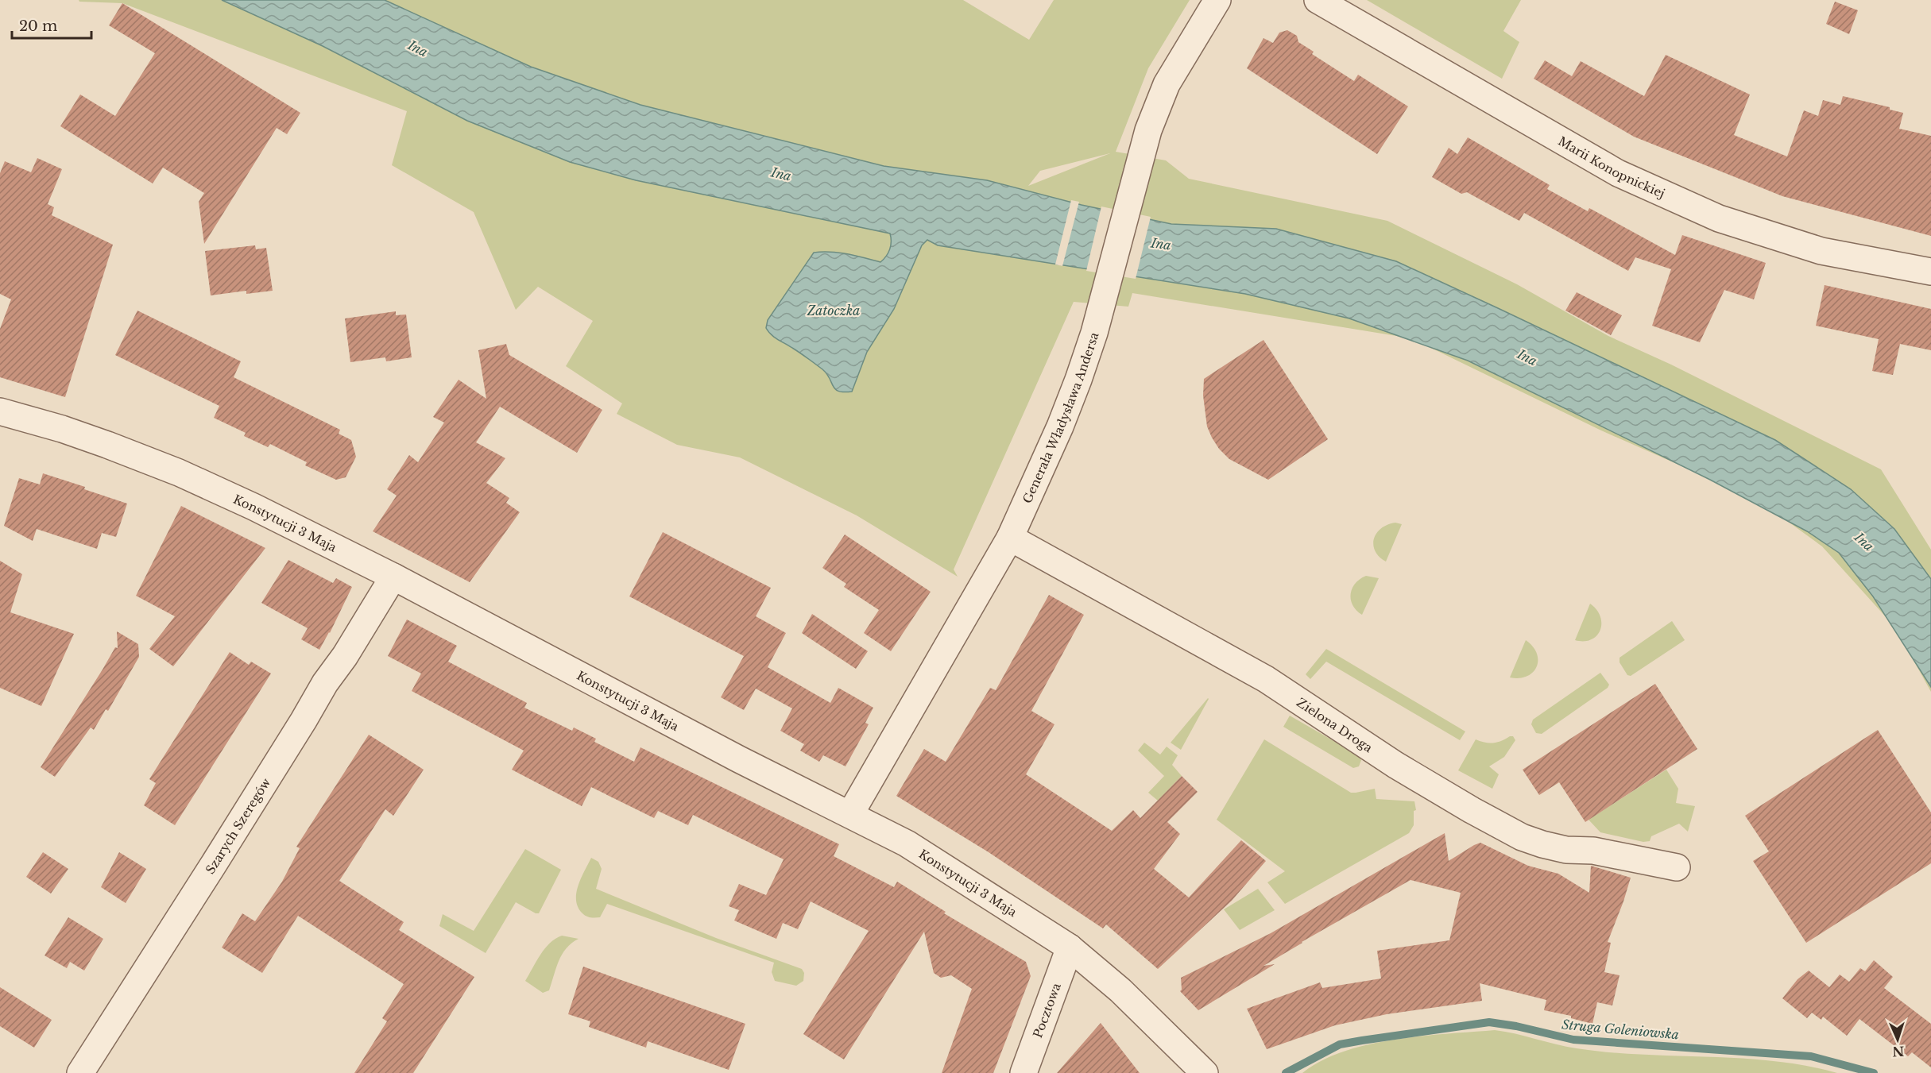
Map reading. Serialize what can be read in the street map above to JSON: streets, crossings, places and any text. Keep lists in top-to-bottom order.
{
  "streets": {
    "street": [
      "Marii Konopnickiej",
      "Generała Władysława Andersa",
      "Konstytucji 3 Maja",
      "Zielona Droga",
      "Szarych Szeregów",
      "Pocztowa"
    ]
  },
  "crossings": [
    ["Generała Władysława Andersa", "Konstytucji 3 Maja"],
    ["Generała Władysława Andersa", "Zielona Droga"],
    ["Konstytucji 3 Maja", "Szarych Szeregów"],
    ["Konstytucji 3 Maja", "Pocztowa"]
  ],
  "water": ["Ina", "Zatoczka", "Struga Goleniowska"],
  "scale_bar": "20 m",
  "north": "bottom"
}
